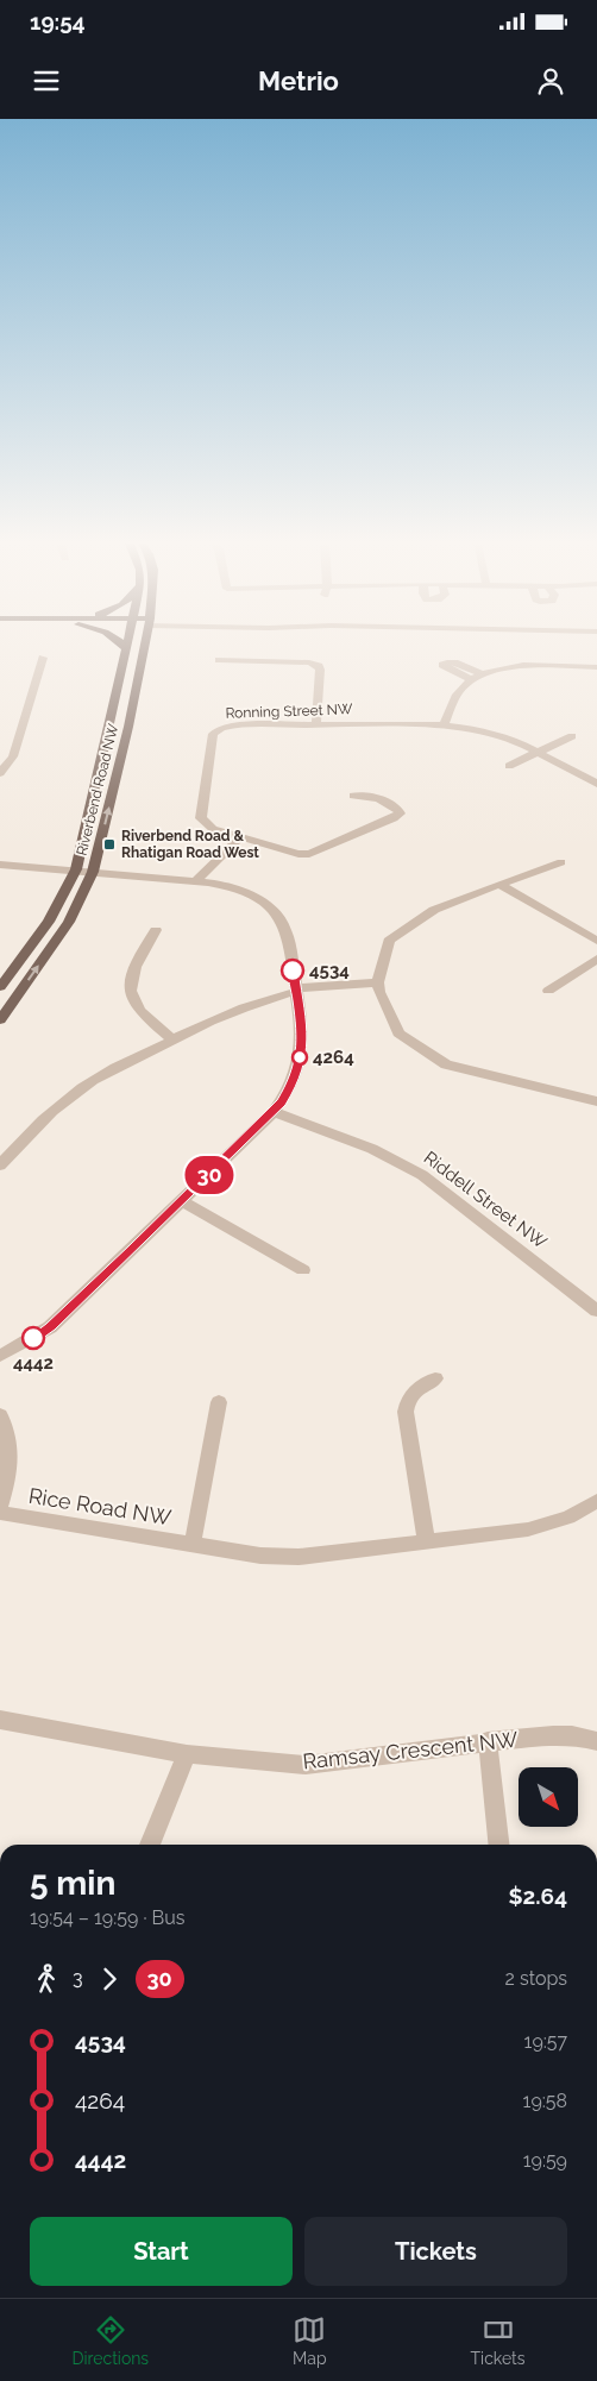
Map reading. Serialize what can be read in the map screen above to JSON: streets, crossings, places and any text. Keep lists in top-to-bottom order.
{
  "streets": {
    "main road": ["Riverbend Road NW"],
    "street": [
      "Ronning Street NW",
      "Riddell Street NW",
      "Rice Road NW",
      "Ramsay Crescent NW"
    ]
  },
  "places": {
    "transit": ["Riverbend Road & Rhatigan Road West"],
    "other": ["4534", "4264", "4442"]
  },
  "lines": ["bus line 30"],
  "north": "bottom right",
  "page": {
    "status": "19:54",
    "header": "Metrio",
    "on_map": "30",
    "heading": ["5 min", "19:54 – 19:59 · Bus", "$2.64"],
    "legs": ["3", "30", "2 stops"],
    "list": [
      {
        "name": "4534",
        "value": "19:57"
      },
      {
        "name": "4264",
        "value": "19:58"
      },
      {
        "name": "4442",
        "value": "19:59"
      }
    ],
    "buttons": ["Start", "Tickets"],
    "tabs": ["Directions", "Map", "Tickets"]
  }
}
